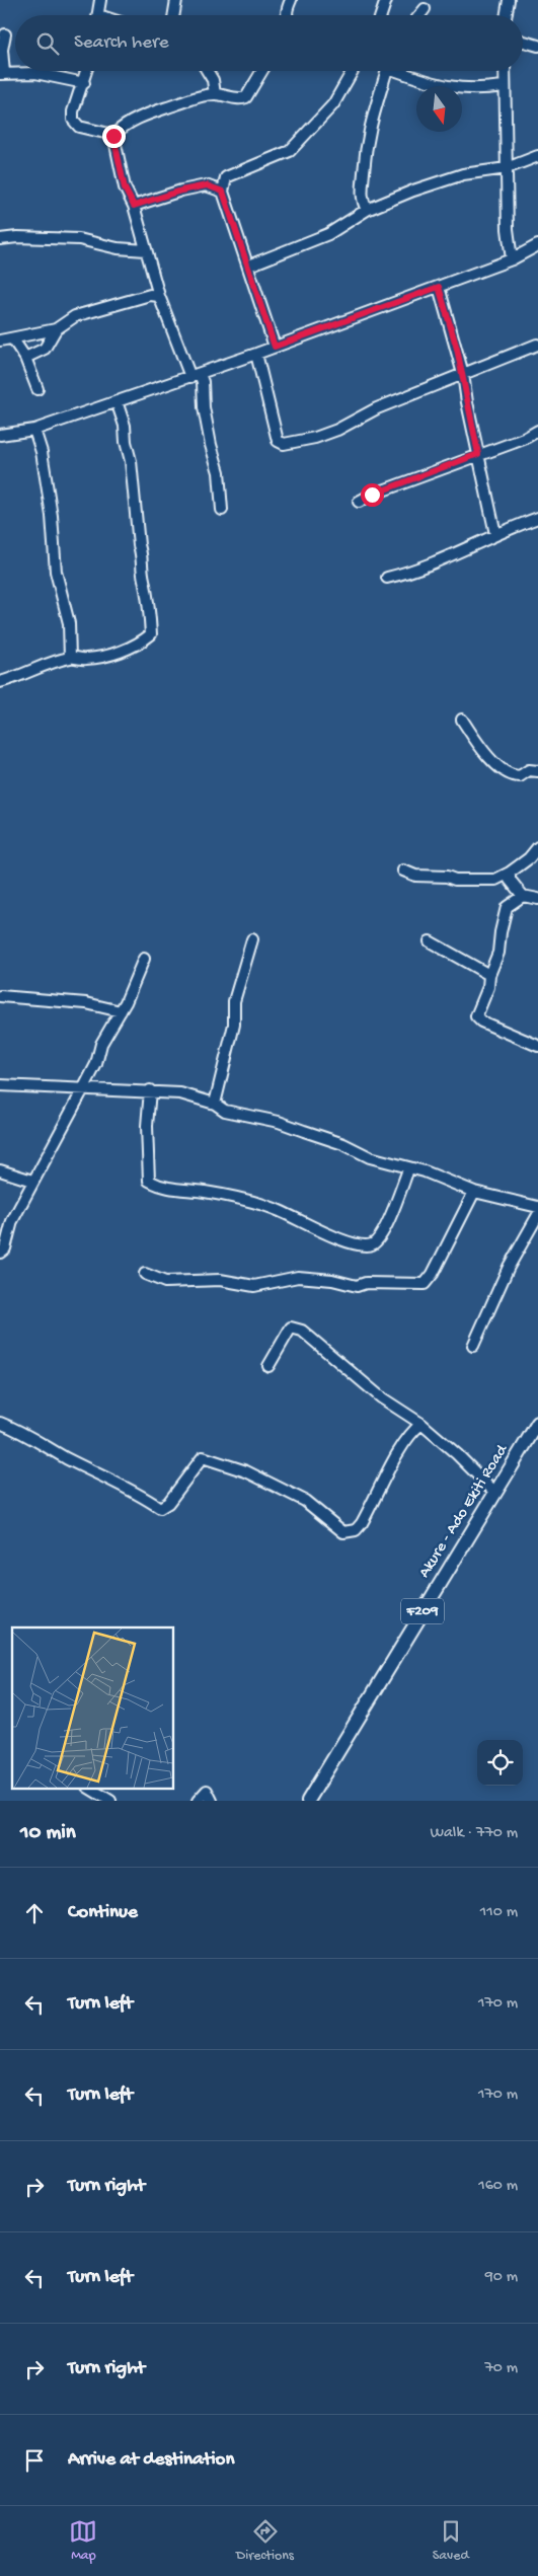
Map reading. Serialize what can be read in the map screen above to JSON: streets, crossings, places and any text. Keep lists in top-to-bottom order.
{
  "streets": {
    "main road": ["Akure - Ado Ekiti Road", "F209"]
  },
  "north": "bottom",
  "page": {
    "search": "Search here",
    "heading": ["10 min", "Walk · 770 m"],
    "list": [
      ["Continue", "110 m"],
      ["Turn left", "170 m"],
      ["Turn left", "170 m"],
      ["Turn right", "160 m"],
      ["Turn left", "90 m"],
      ["Turn right", "70 m"],
      "Arrive at destination"
    ],
    "nav": ["Map", "Directions", "Saved"]
  }
}
